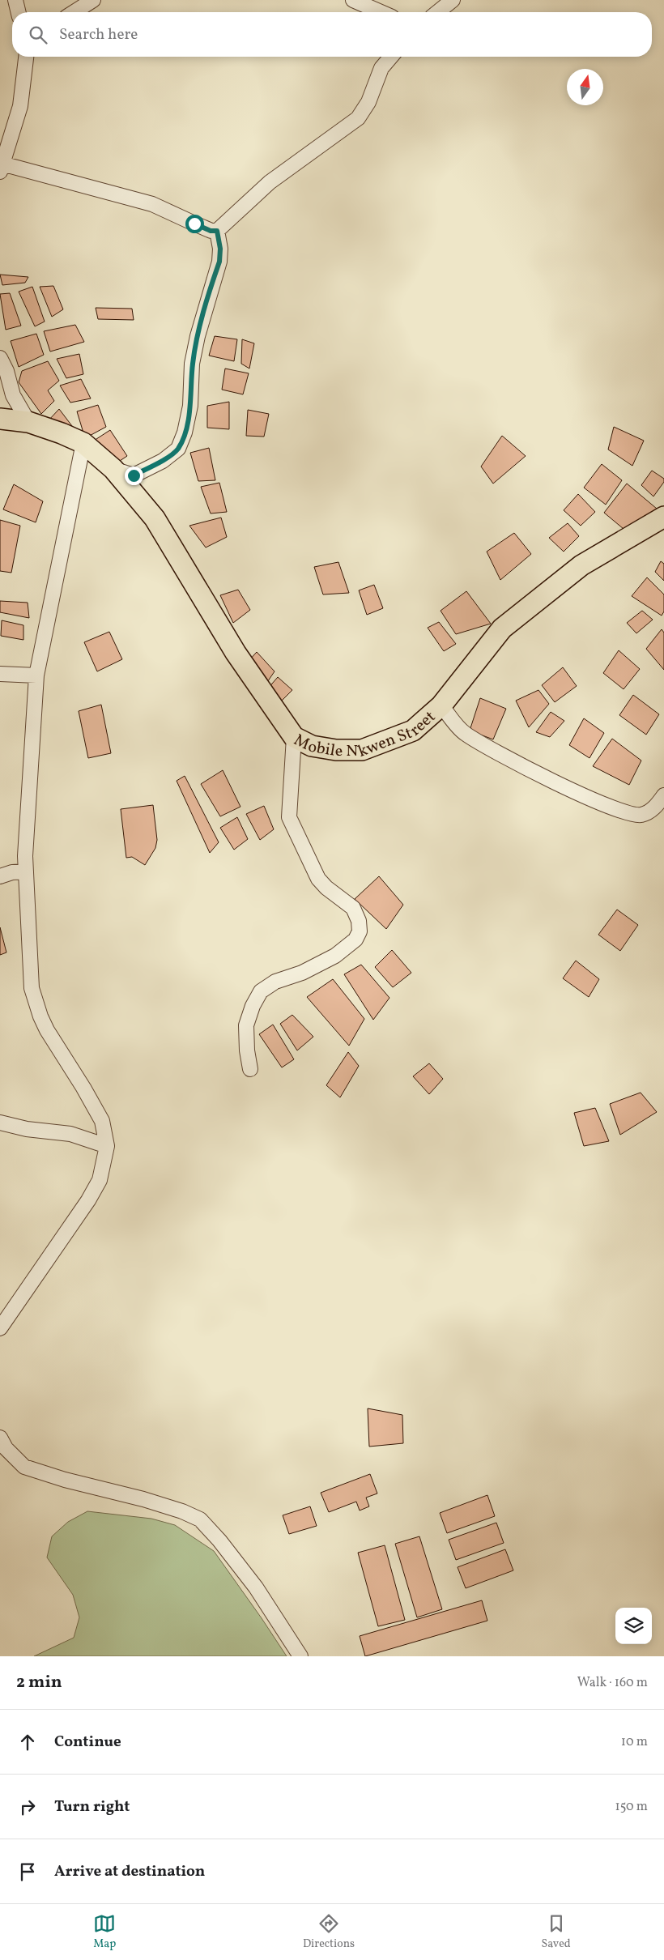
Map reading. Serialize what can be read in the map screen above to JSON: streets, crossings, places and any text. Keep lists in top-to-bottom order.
{
  "streets": {
    "highway": ["Mobile Nkwen Street"]
  },
  "north": "top",
  "page": {
    "search": "Search here",
    "heading": ["2 min", "Walk · 160 m"],
    "list": [
      ["Continue", "10 m"],
      ["Turn right", "150 m"],
      "Arrive at destination"
    ],
    "nav": ["Map", "Directions", "Saved"]
  }
}
